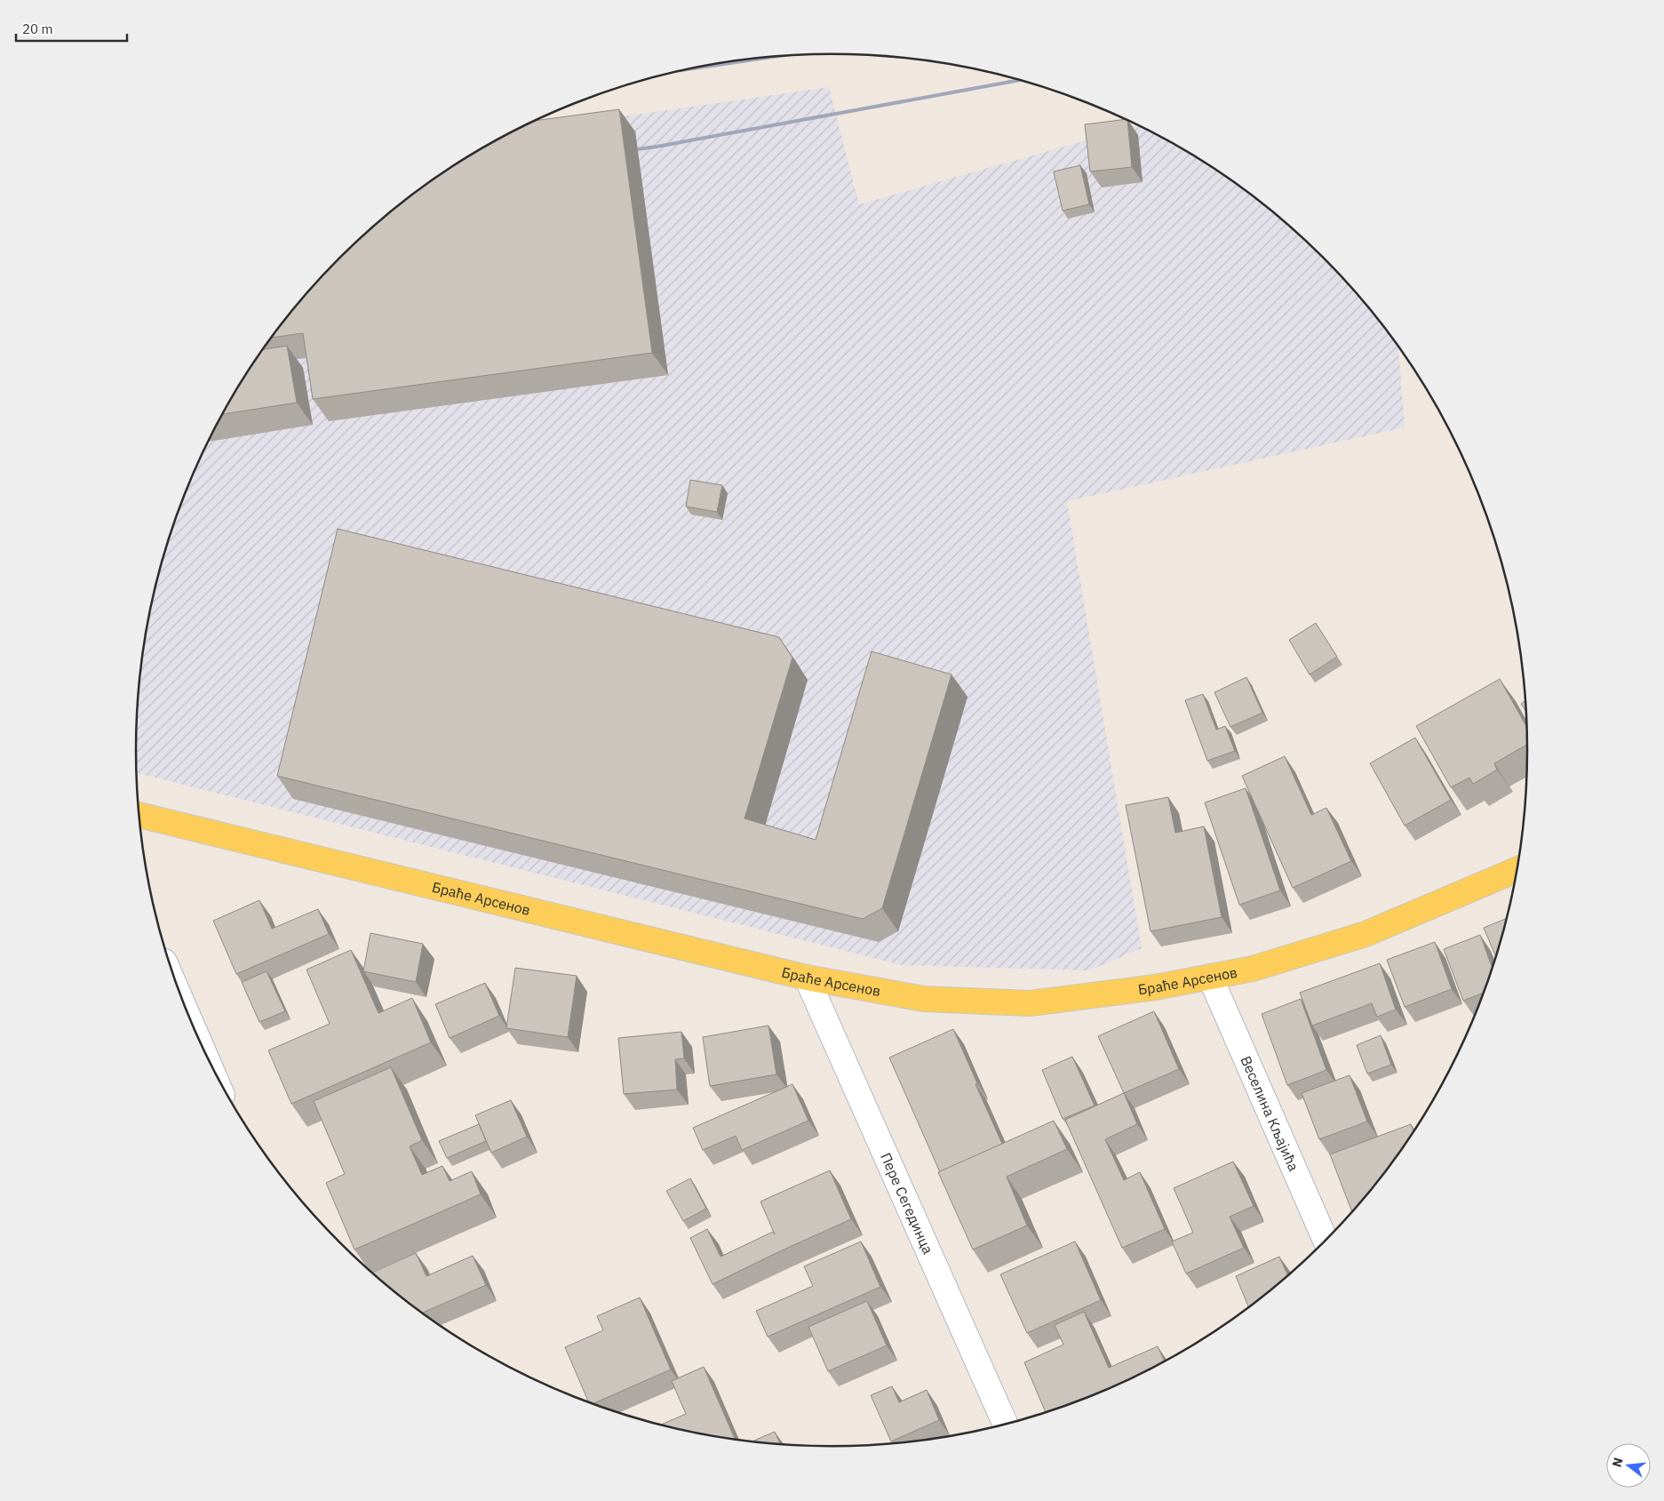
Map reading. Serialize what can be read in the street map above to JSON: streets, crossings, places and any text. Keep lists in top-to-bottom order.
{
  "streets": {
    "main road": ["Браће Арсенов"],
    "street": ["Веселина Кљајића", "Пере Сегединца"]
  },
  "crossings": [
    ["Браће Арсенов", "Веселина Кљајића"],
    ["Браће Арсенов", "Пере Сегединца"]
  ],
  "scale_bar": "20 m",
  "north": "left"
}
